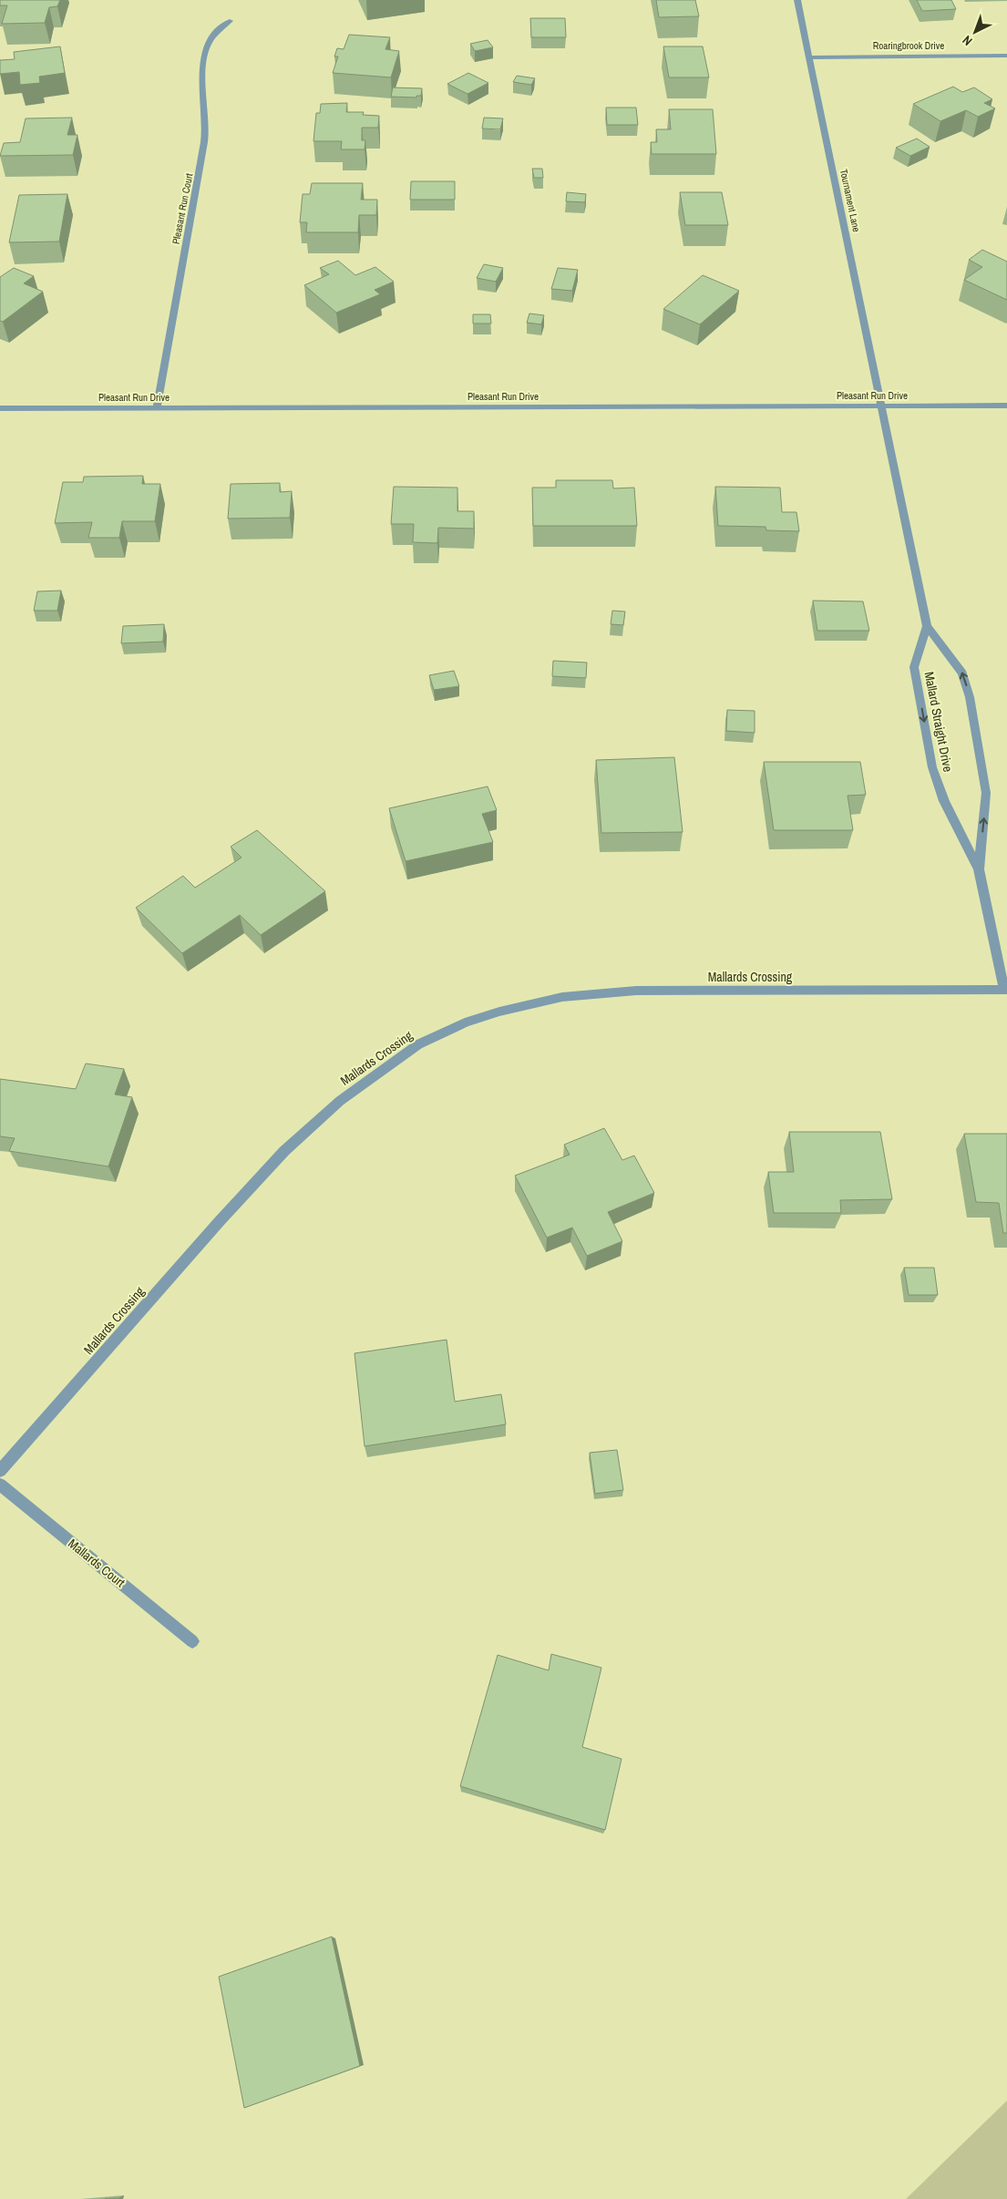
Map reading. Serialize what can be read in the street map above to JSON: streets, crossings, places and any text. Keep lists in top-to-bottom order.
{
  "streets": {
    "street": [
      "Roaringbrook Drive",
      "Tournament Lane",
      "Pleasant Run Court",
      "Pleasant Run Drive",
      "Mallard Straight Drive",
      "Mallards Crossing",
      "Mallards Court"
    ]
  },
  "crossings": [
    ["Roaringbrook Drive", "Tournament Lane"],
    ["Tournament Lane", "Pleasant Run Drive"],
    ["Tournament Lane", "Mallard Straight Drive"],
    ["Pleasant Run Court", "Pleasant Run Drive"],
    ["Pleasant Run Drive", "Mallard Straight Drive"],
    ["Mallard Straight Drive", "Mallards Crossing"]
  ],
  "north": "bottom left"
}
